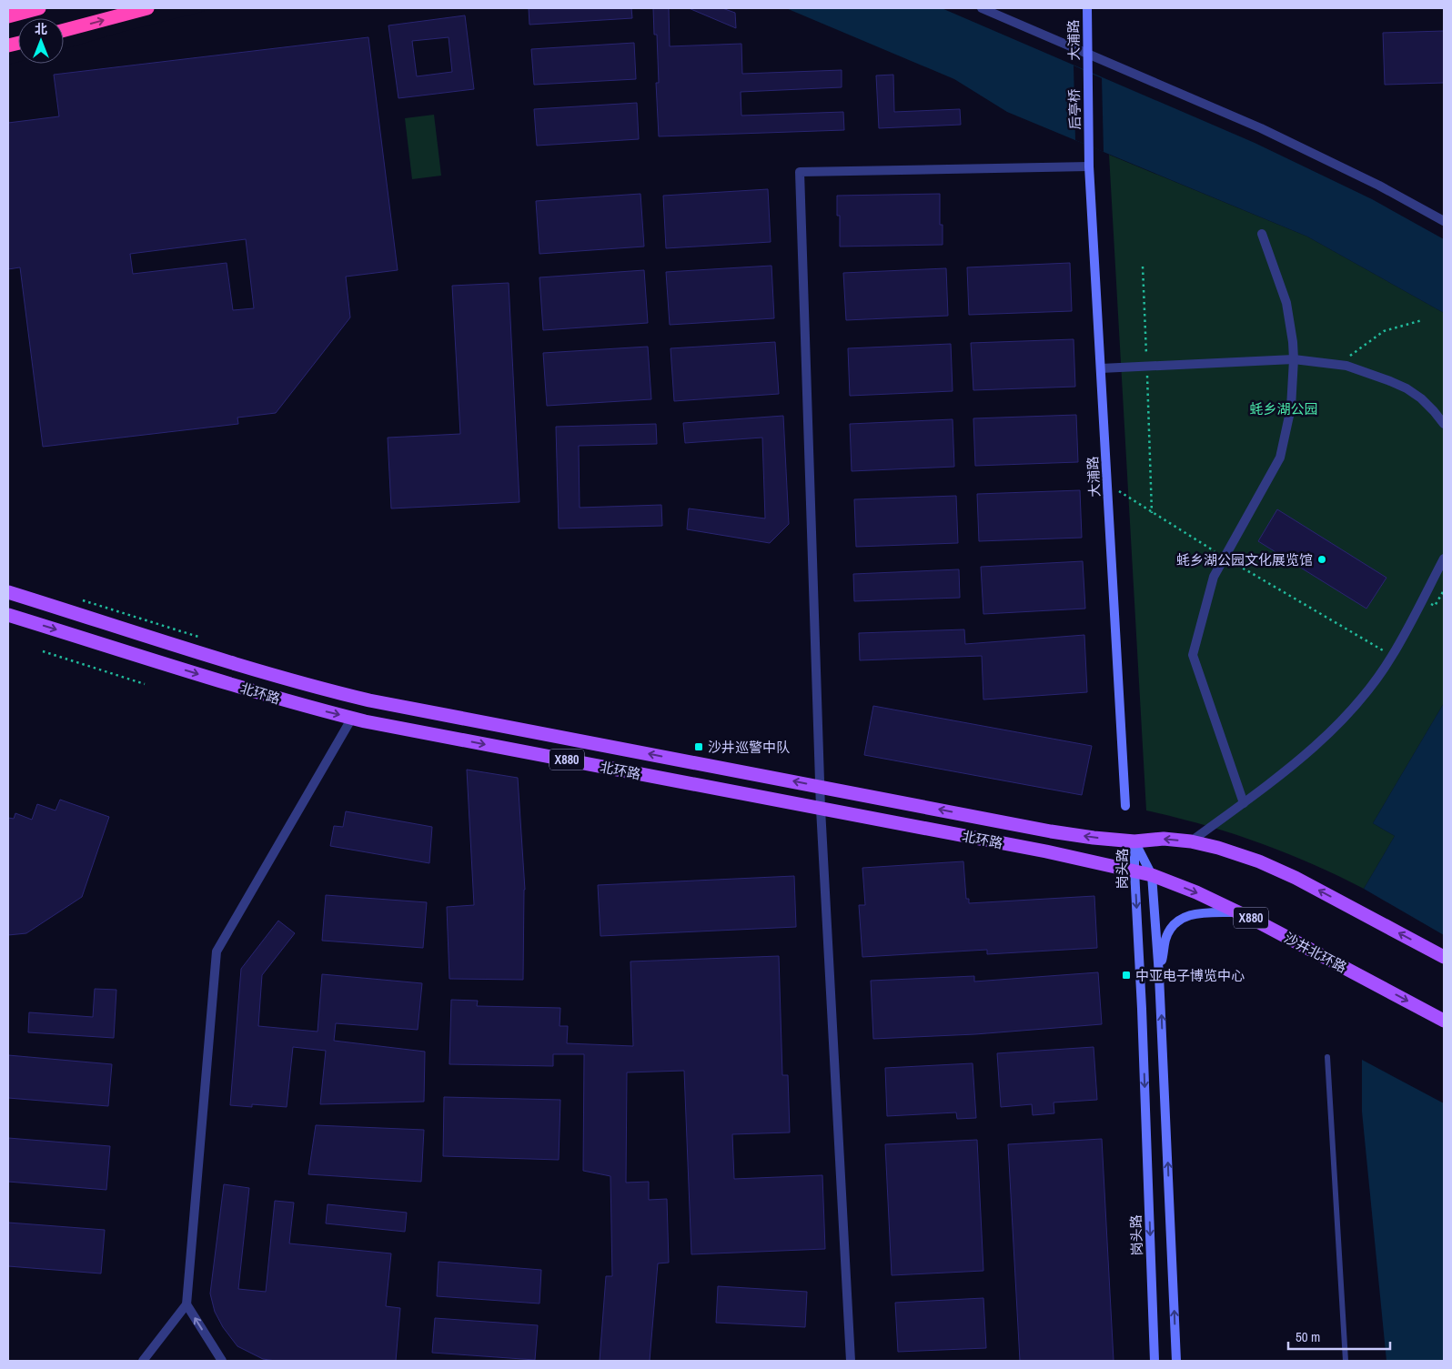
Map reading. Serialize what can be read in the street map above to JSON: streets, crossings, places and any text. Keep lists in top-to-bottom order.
{
  "streets": {
    "main road": ["北环路", "X880", "沙井北环路"],
    "street": ["大浦路", "后亭桥", "岗头路"]
  },
  "crossings": [
    ["大浦路", "后亭桥"],
    ["北环路", "X880"],
    ["北环路", "岗头路"],
    ["北环路", "沙井北环路"],
    ["X880", "岗头路"],
    ["岗头路", "沙井北环路"]
  ],
  "parks": ["蚝乡湖公园"],
  "places": {
    "other": ["蚝乡湖公园文化展览馆"],
    "transit": ["沙井巡警中队", "中亚电子博览中心"]
  },
  "scale_bar": "50 m",
  "north": "top"
}
